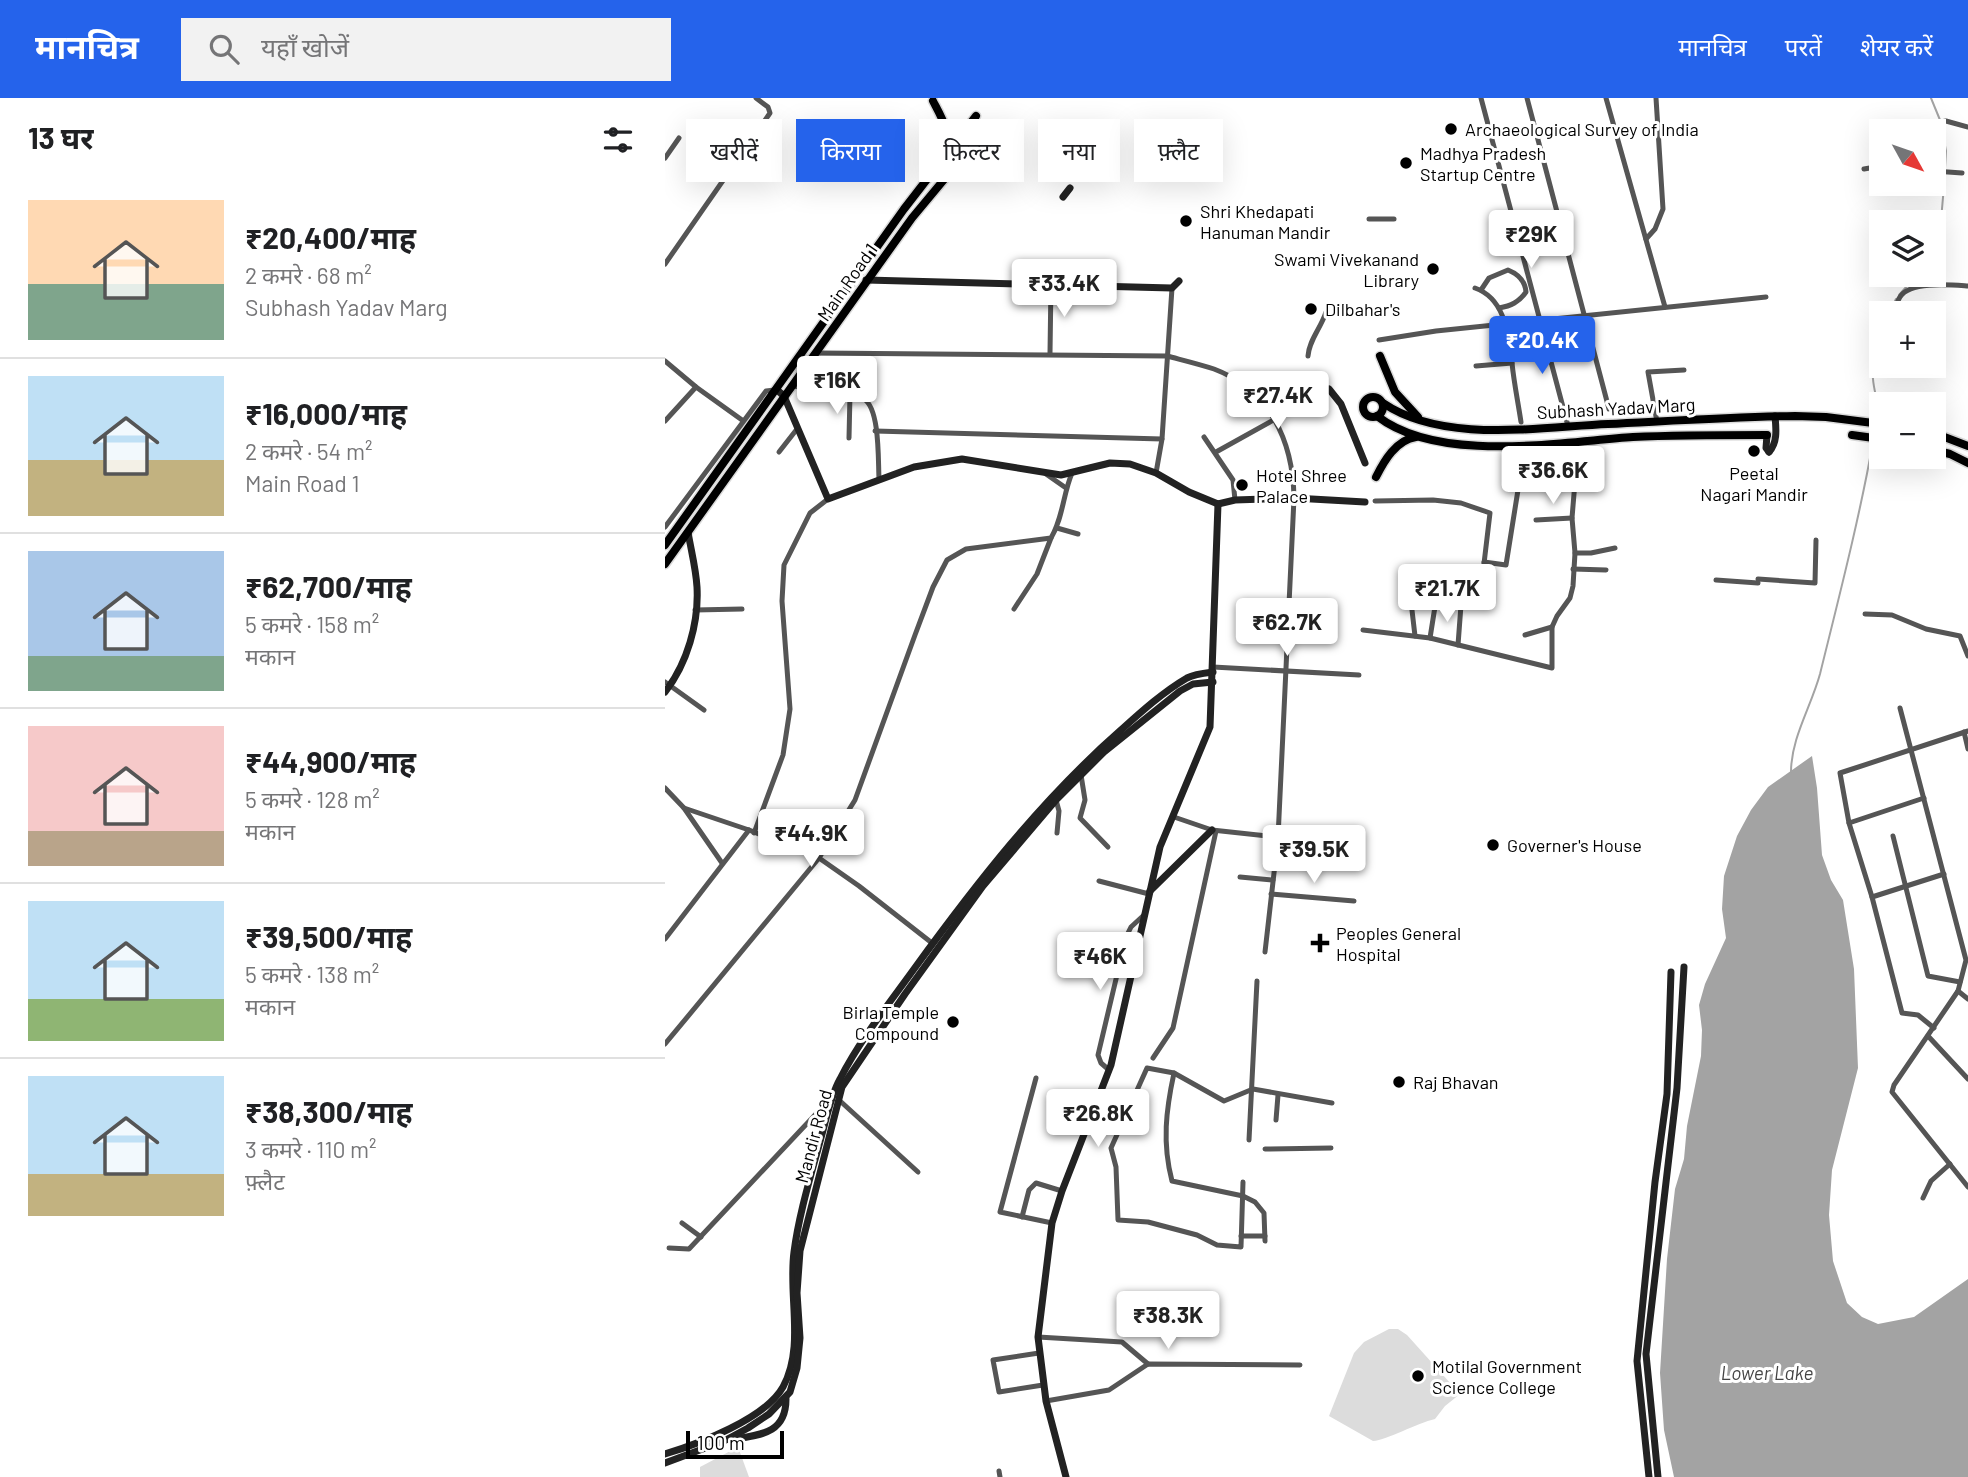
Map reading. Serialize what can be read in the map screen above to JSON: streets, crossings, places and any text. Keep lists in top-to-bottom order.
{
  "streets": {
    "main road": ["Main Road 1", "Subhash Yadav Marg"],
    "street": ["Mandir Road"]
  },
  "water": ["Lower Lake"],
  "places": {
    "other": [
      "Archaeological Survey of India",
      "Madhya Pradesh Startup Centre",
      "Shri Khedapati Hanuman Mandir",
      "Swami Vivekanand Library",
      "Dilbahar's",
      "Peetal Nagari Mandir",
      "Hotel Shree Palace",
      "Governer's House",
      "Birla Temple Compound",
      "Raj Bhavan",
      "Motilal Government Science College"
    ],
    "health": ["Peoples General Hospital"]
  },
  "scale_bar": "100 m",
  "north": "bottom right",
  "page": {
    "header": "मानचित्र",
    "search": "यहाँ खोजें",
    "nav": ["मानचित्र", "परतें", "शेयर करें"],
    "heading": "13 घर",
    "map_buttons": ["+", "−"],
    "chip": [
      "खरीदें",
      "किराया",
      "फ़िल्टर",
      "नया",
      "फ़्लैट"
    ],
    "list": [
      {
        "name": "₹20,400/माह",
        "note": "2 कमरे · 68 m² · Subhash Yadav Marg"
      },
      {
        "name": "₹16,000/माह",
        "note": "2 कमरे · 54 m² · Main Road 1"
      },
      {
        "name": "₹62,700/माह",
        "note": "5 कमरे · 158 m² · मकान"
      },
      {
        "name": "₹44,900/माह",
        "note": "5 कमरे · 128 m² · मकान"
      },
      {
        "name": "₹39,500/माह",
        "note": "5 कमरे · 138 m² · मकान"
      },
      {
        "name": "₹38,300/माह",
        "note": "3 कमरे · 110 m² · फ़्लैट"
      }
    ],
    "price": [
      "₹29K",
      "₹33.4K",
      "₹20.4K",
      "₹16K",
      "₹27.4K",
      "₹36.6K",
      "₹21.7K",
      "₹62.7K",
      "₹44.9K",
      "₹39.5K",
      "₹46K",
      "₹26.8K",
      "₹38.3K"
    ],
    "scale": "100 m"
  }
}
